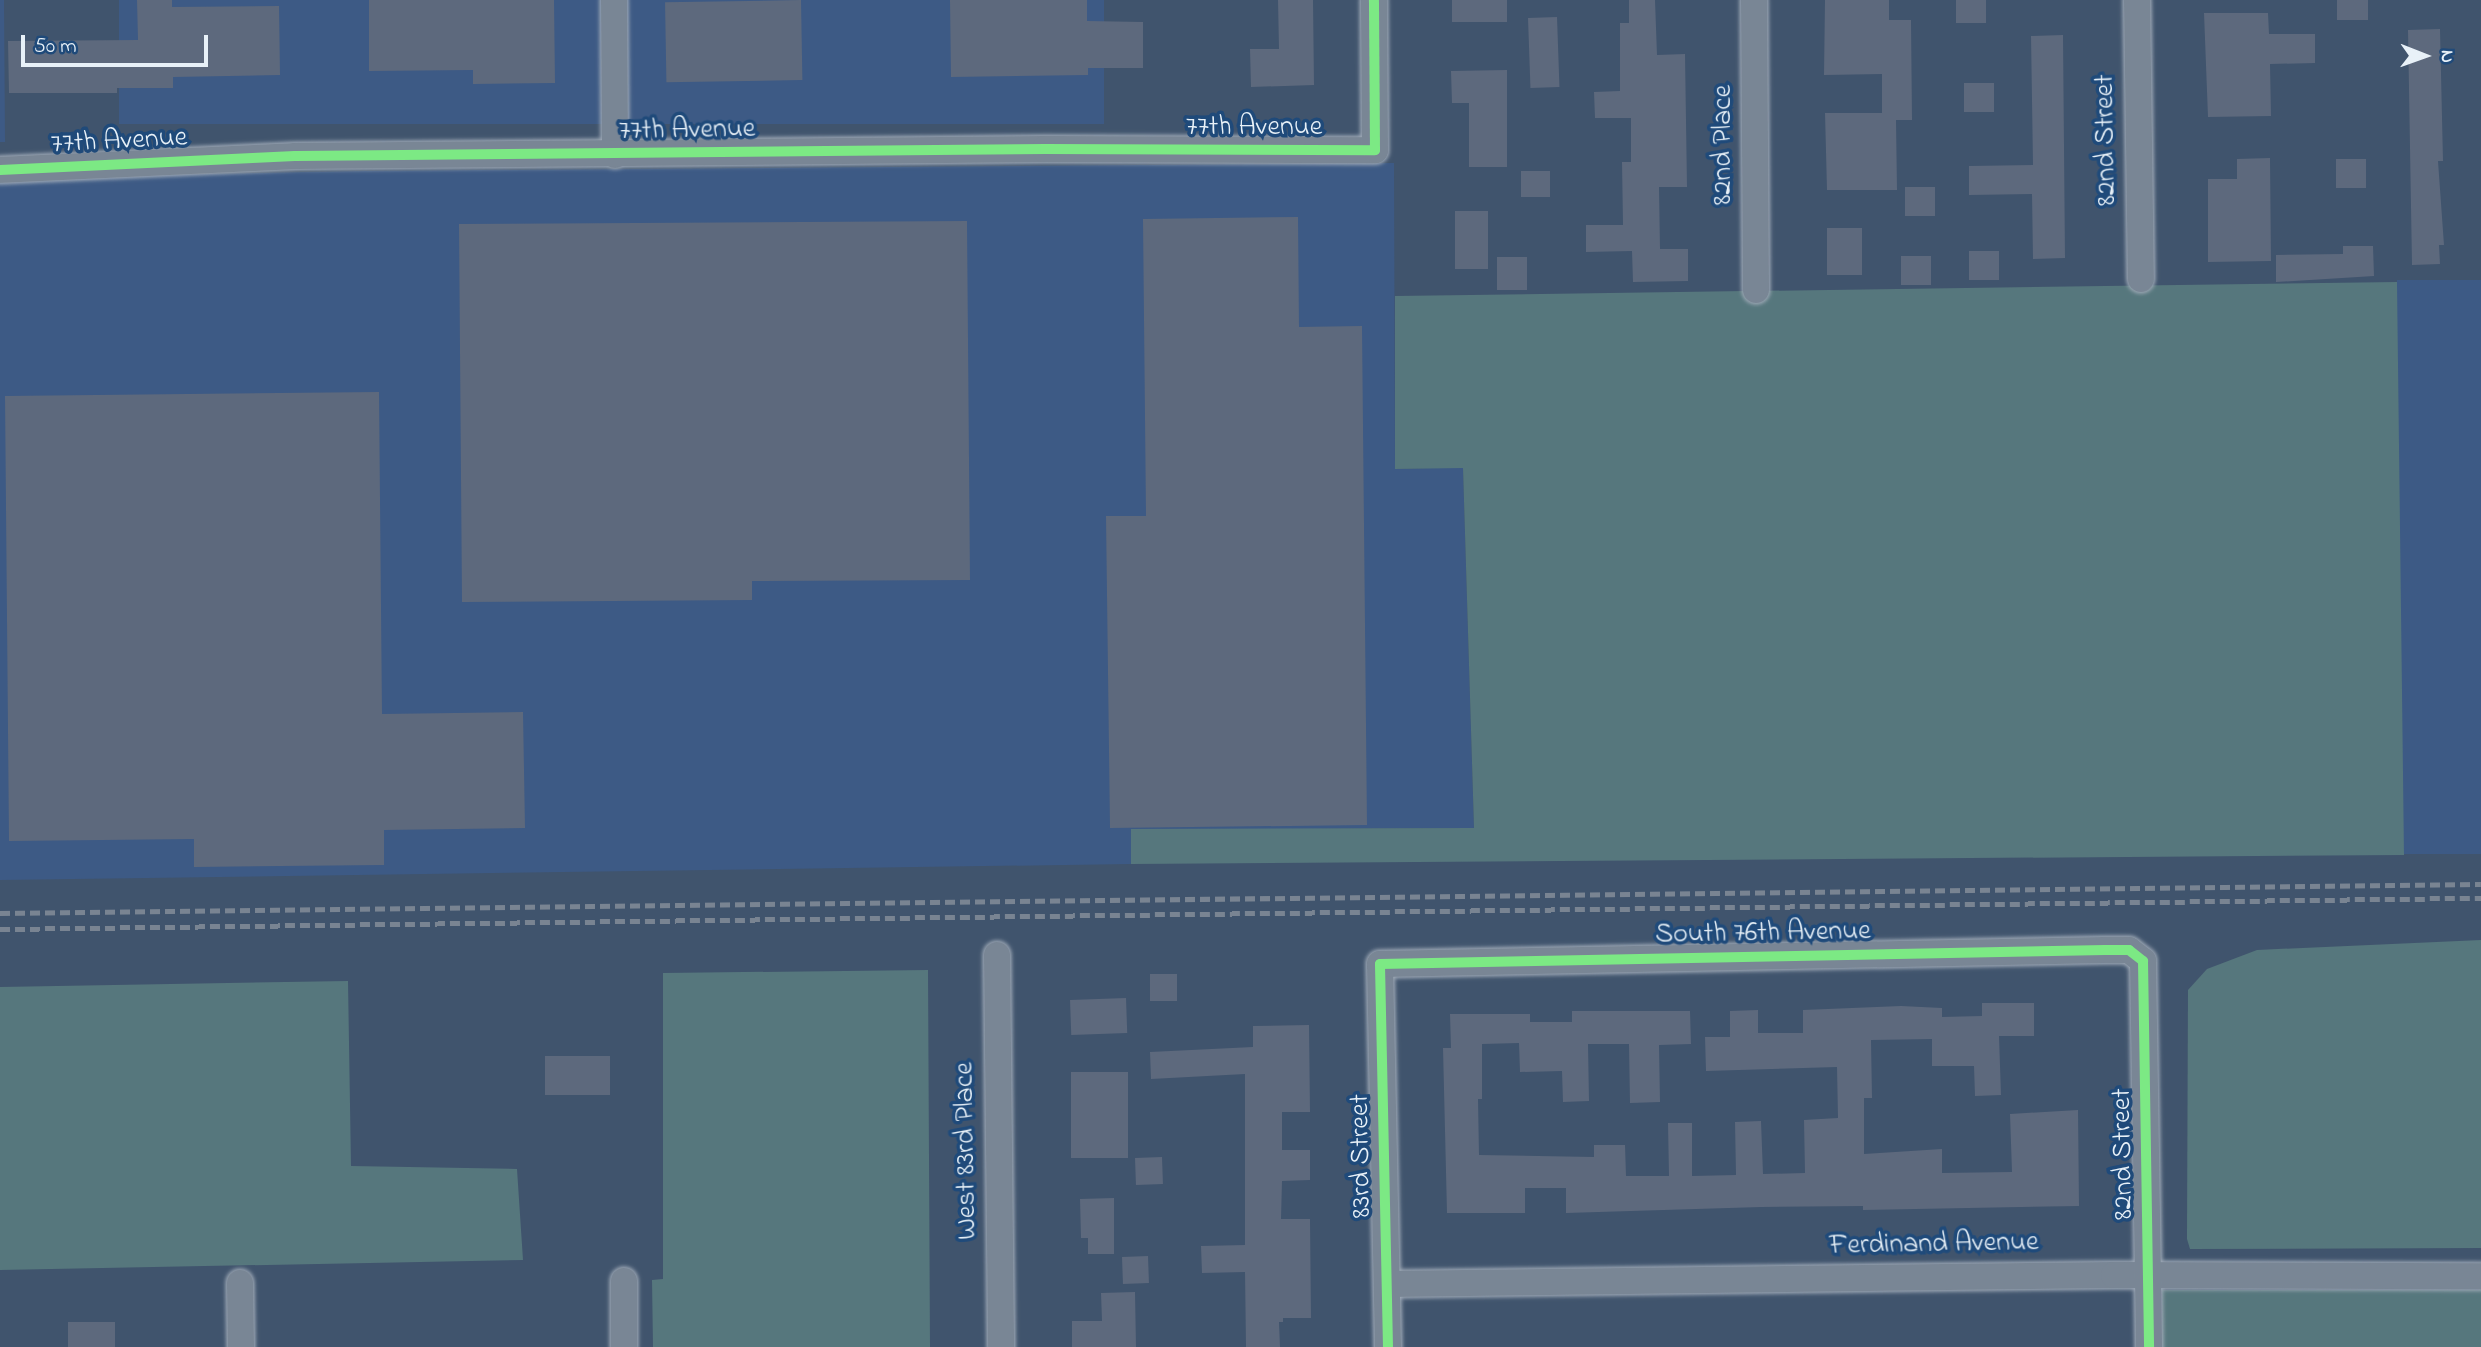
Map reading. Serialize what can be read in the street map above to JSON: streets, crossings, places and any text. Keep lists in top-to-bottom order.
{
  "streets": {
    "street": [
      "77th Avenue",
      "82nd Street",
      "82nd Place",
      "South 76th Avenue",
      "West 83rd Place",
      "83rd Street",
      "Ferdinand Avenue"
    ]
  },
  "crossings": [
    ["82nd Street", "South 76th Avenue"],
    ["82nd Street", "Ferdinand Avenue"],
    ["South 76th Avenue", "83rd Street"],
    ["83rd Street", "Ferdinand Avenue"]
  ],
  "scale_bar": "50 m",
  "north": "right"
}
